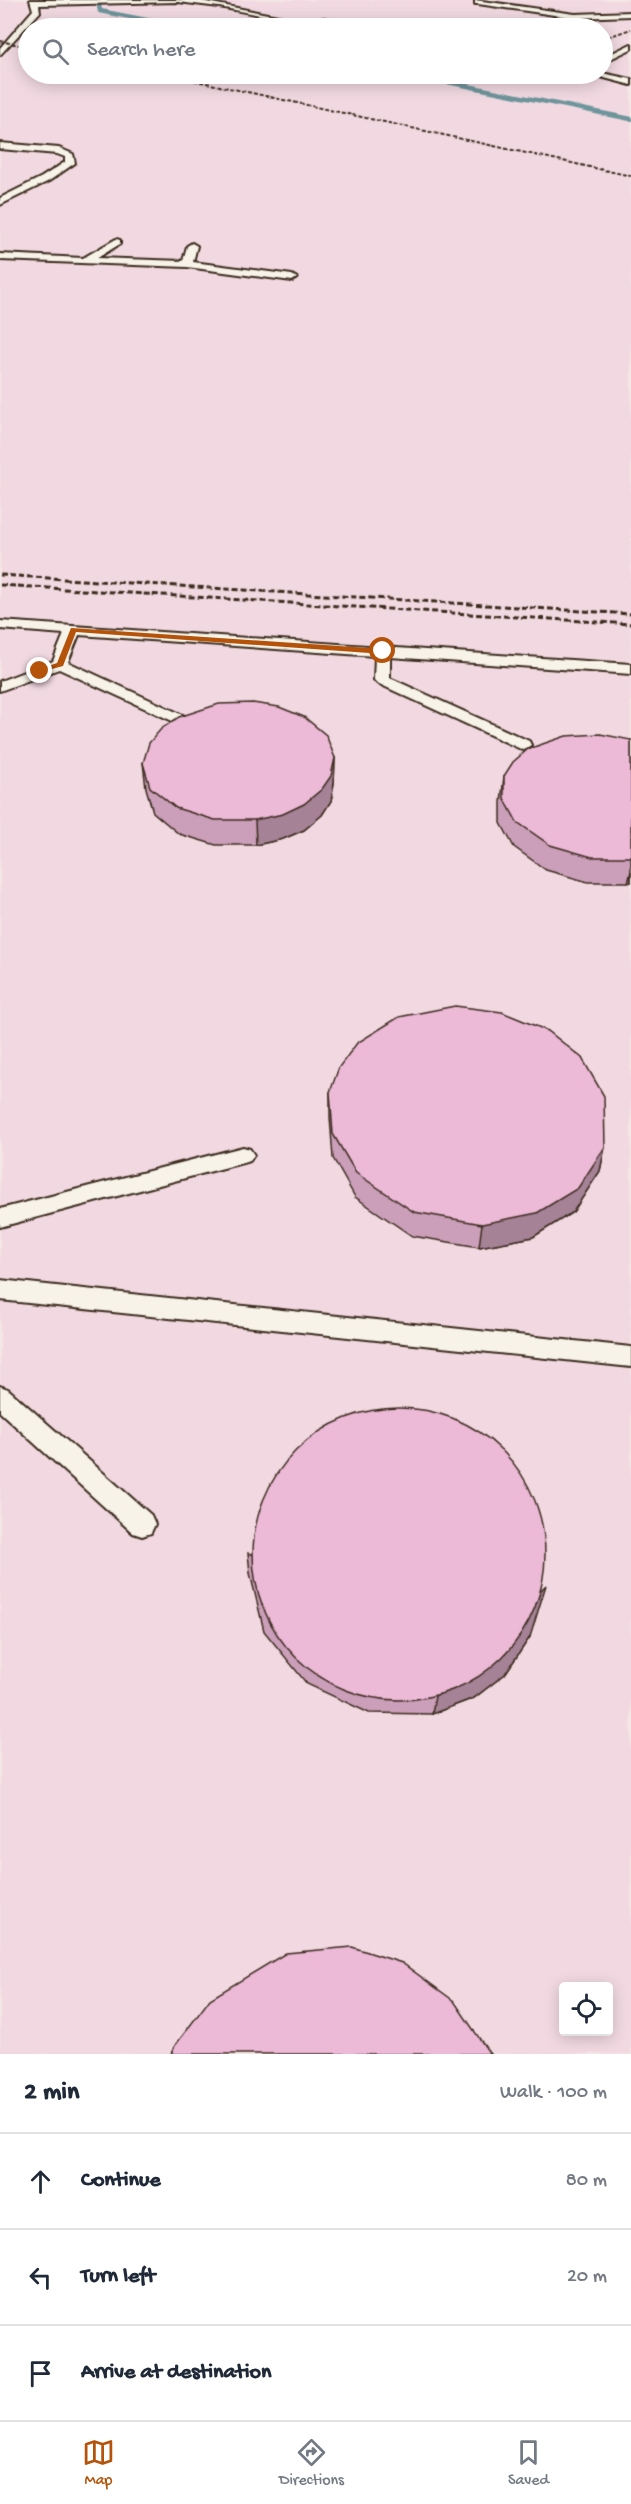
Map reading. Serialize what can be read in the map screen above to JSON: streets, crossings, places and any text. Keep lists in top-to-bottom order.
{
  "page": {
    "search": "Search here",
    "heading": ["2 min", "Walk · 100 m"],
    "list": [
      ["Continue", "80 m"],
      ["Turn left", "20 m"],
      "Arrive at destination"
    ],
    "nav": ["Map", "Directions", "Saved"]
  }
}
